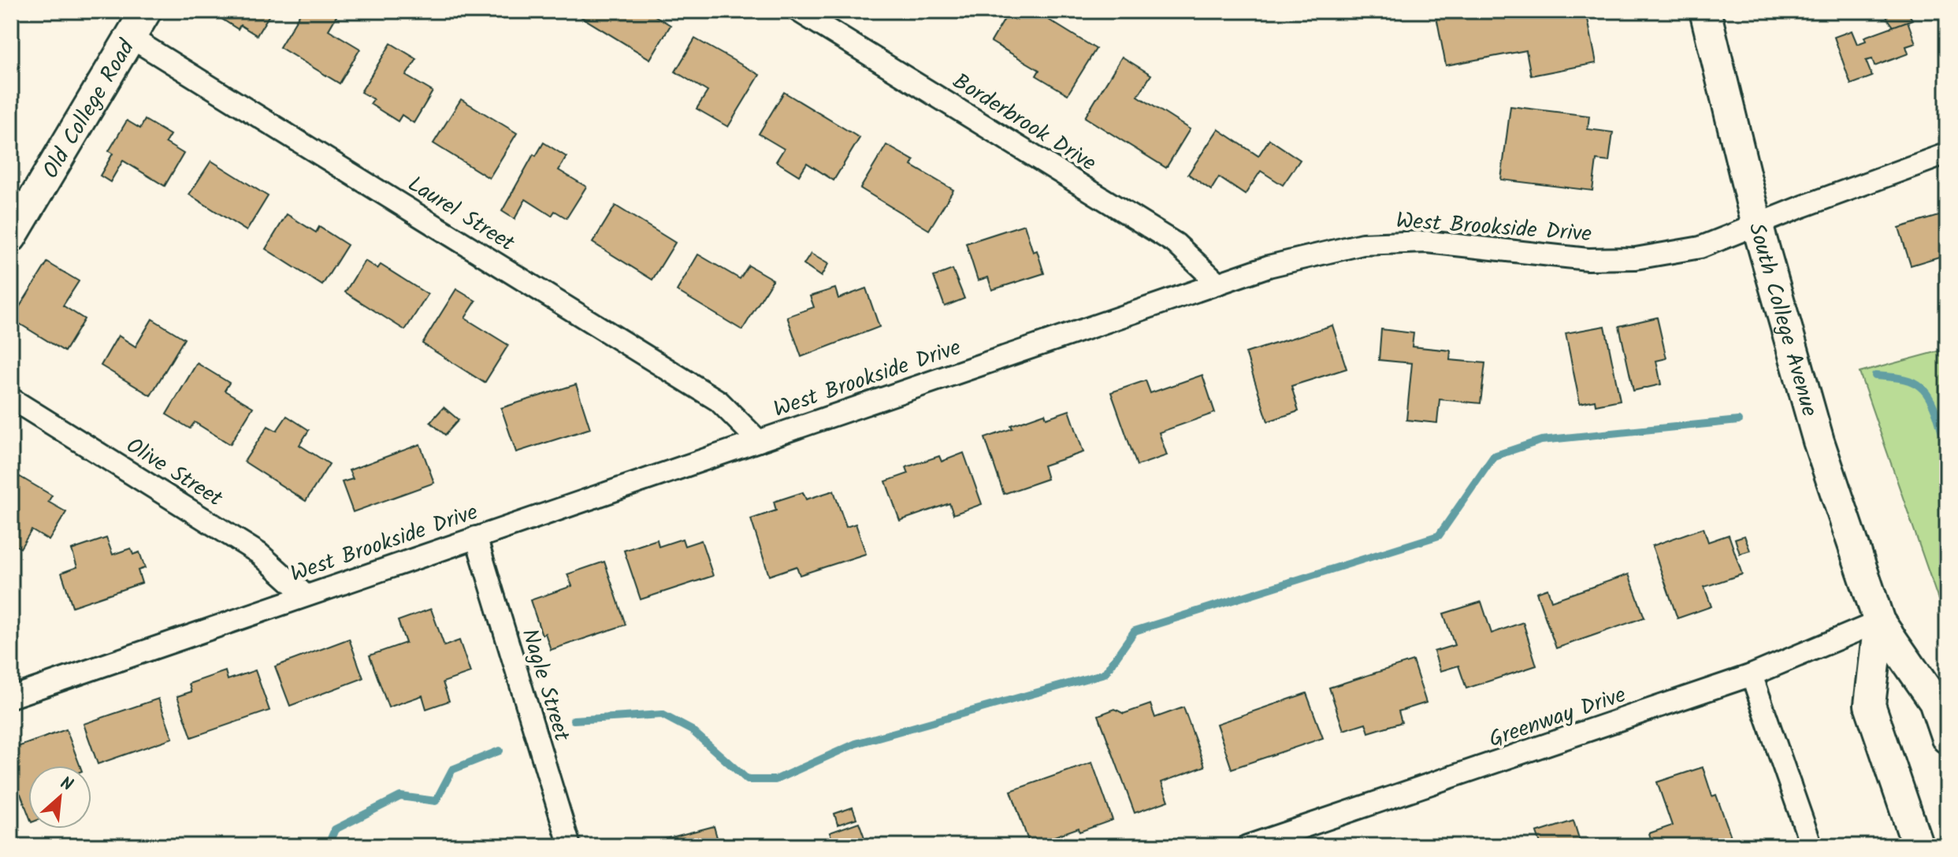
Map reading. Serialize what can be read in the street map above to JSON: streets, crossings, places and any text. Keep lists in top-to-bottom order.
{
  "streets": {
    "main road": ["Old College Road", "South College Avenue"],
    "street": [
      "Borderbrook Drive",
      "Laurel Street",
      "West Brookside Drive",
      "Olive Street",
      "Nagle Street",
      "Greenway Drive"
    ]
  },
  "crossings": [
    ["Old College Road", "Laurel Street"],
    ["Borderbrook Drive", "West Brookside Drive"],
    ["Laurel Street", "West Brookside Drive"],
    ["West Brookside Drive", "South College Avenue"],
    ["West Brookside Drive", "Olive Street"],
    ["West Brookside Drive", "Nagle Street"],
    ["South College Avenue", "Greenway Drive"]
  ],
  "north": "top right"
}
